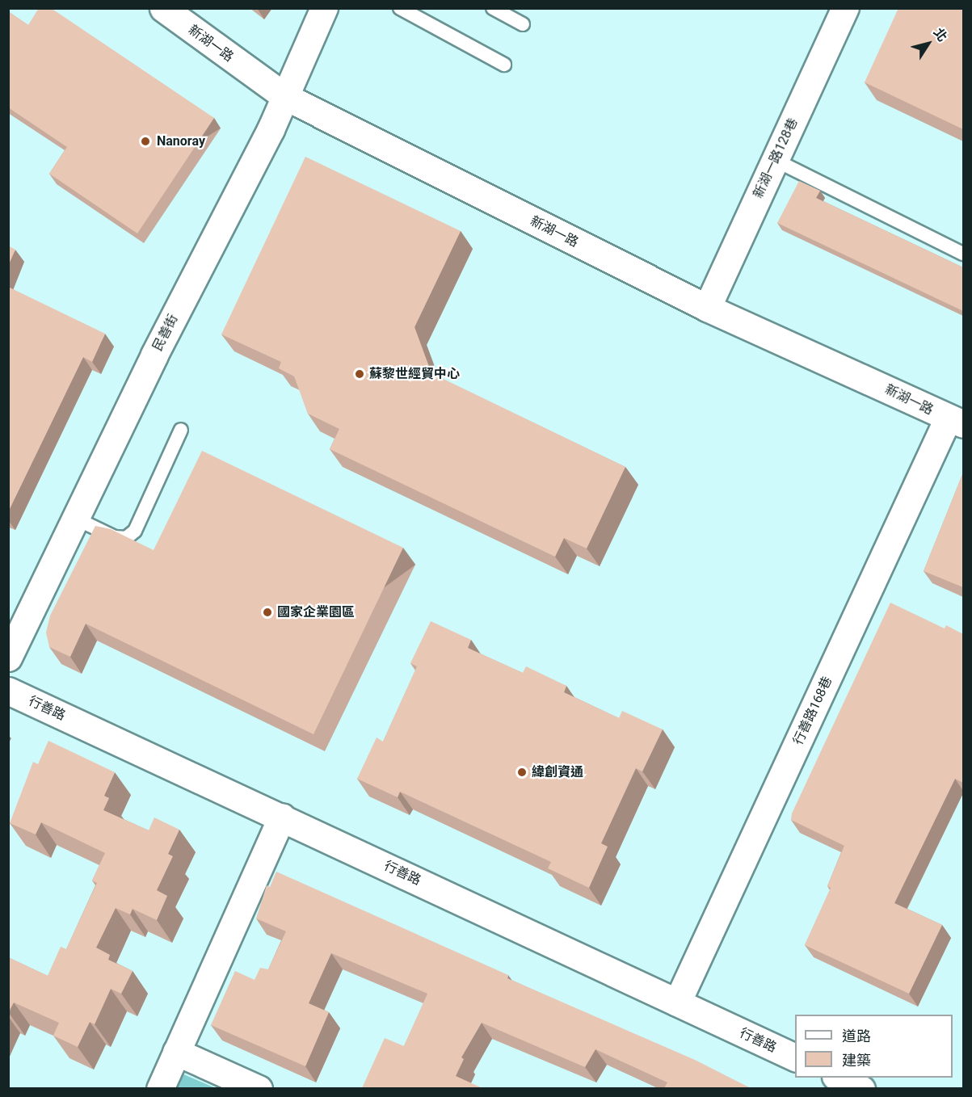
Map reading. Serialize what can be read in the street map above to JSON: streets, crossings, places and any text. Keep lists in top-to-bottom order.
{
  "streets": {
    "street": [
      "新湖一路",
      "新湖一路128巷",
      "民善街",
      "行善路",
      "行善路168巷"
    ]
  },
  "crossings": [
    ["新湖一路", "新湖一路128巷"],
    ["新湖一路", "民善街"],
    ["新湖一路", "行善路168巷"],
    ["行善路", "行善路168巷"]
  ],
  "places": [
    "Nanoray",
    "蘇黎世經貿中心",
    "國家企業園區",
    "緯創資通"
  ],
  "legend": ["道路", "建築"],
  "north": "top right"
}
